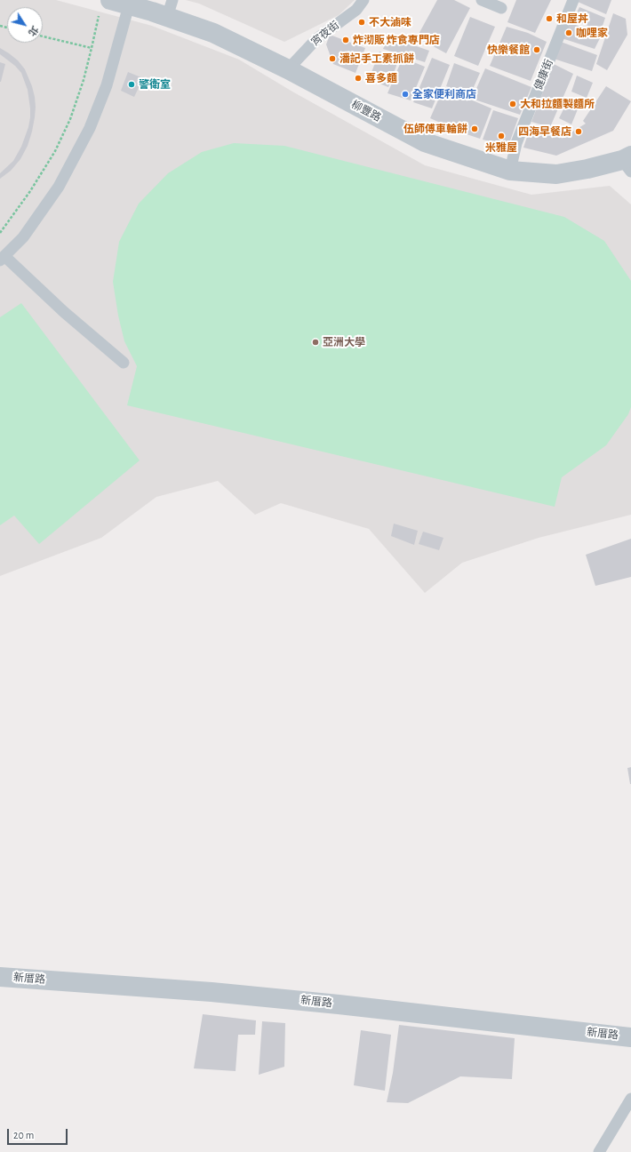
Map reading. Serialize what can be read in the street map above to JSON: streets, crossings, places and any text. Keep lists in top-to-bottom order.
{
  "streets": {
    "street": ["柳豐路", "新厝路"],
    "lane": ["宵夜街", "健康街"]
  },
  "crossings": [
    ["宵夜街", "柳豐路"],
    ["健康街", "柳豐路"]
  ],
  "places": [
    "和屋丼",
    "不大滷味",
    "咖哩家",
    "炸沏販 炸食專門店",
    "快樂餐館",
    "潘記手工素抓餅",
    "喜多麵",
    "警衛室",
    "全家便利商店",
    "大和拉麵製麵所",
    "伍師傅車輪餅",
    "四海早餐店",
    "米雅屋",
    "亞洲大學"
  ],
  "scale_bar": "20 m",
  "north": "bottom right"
}
